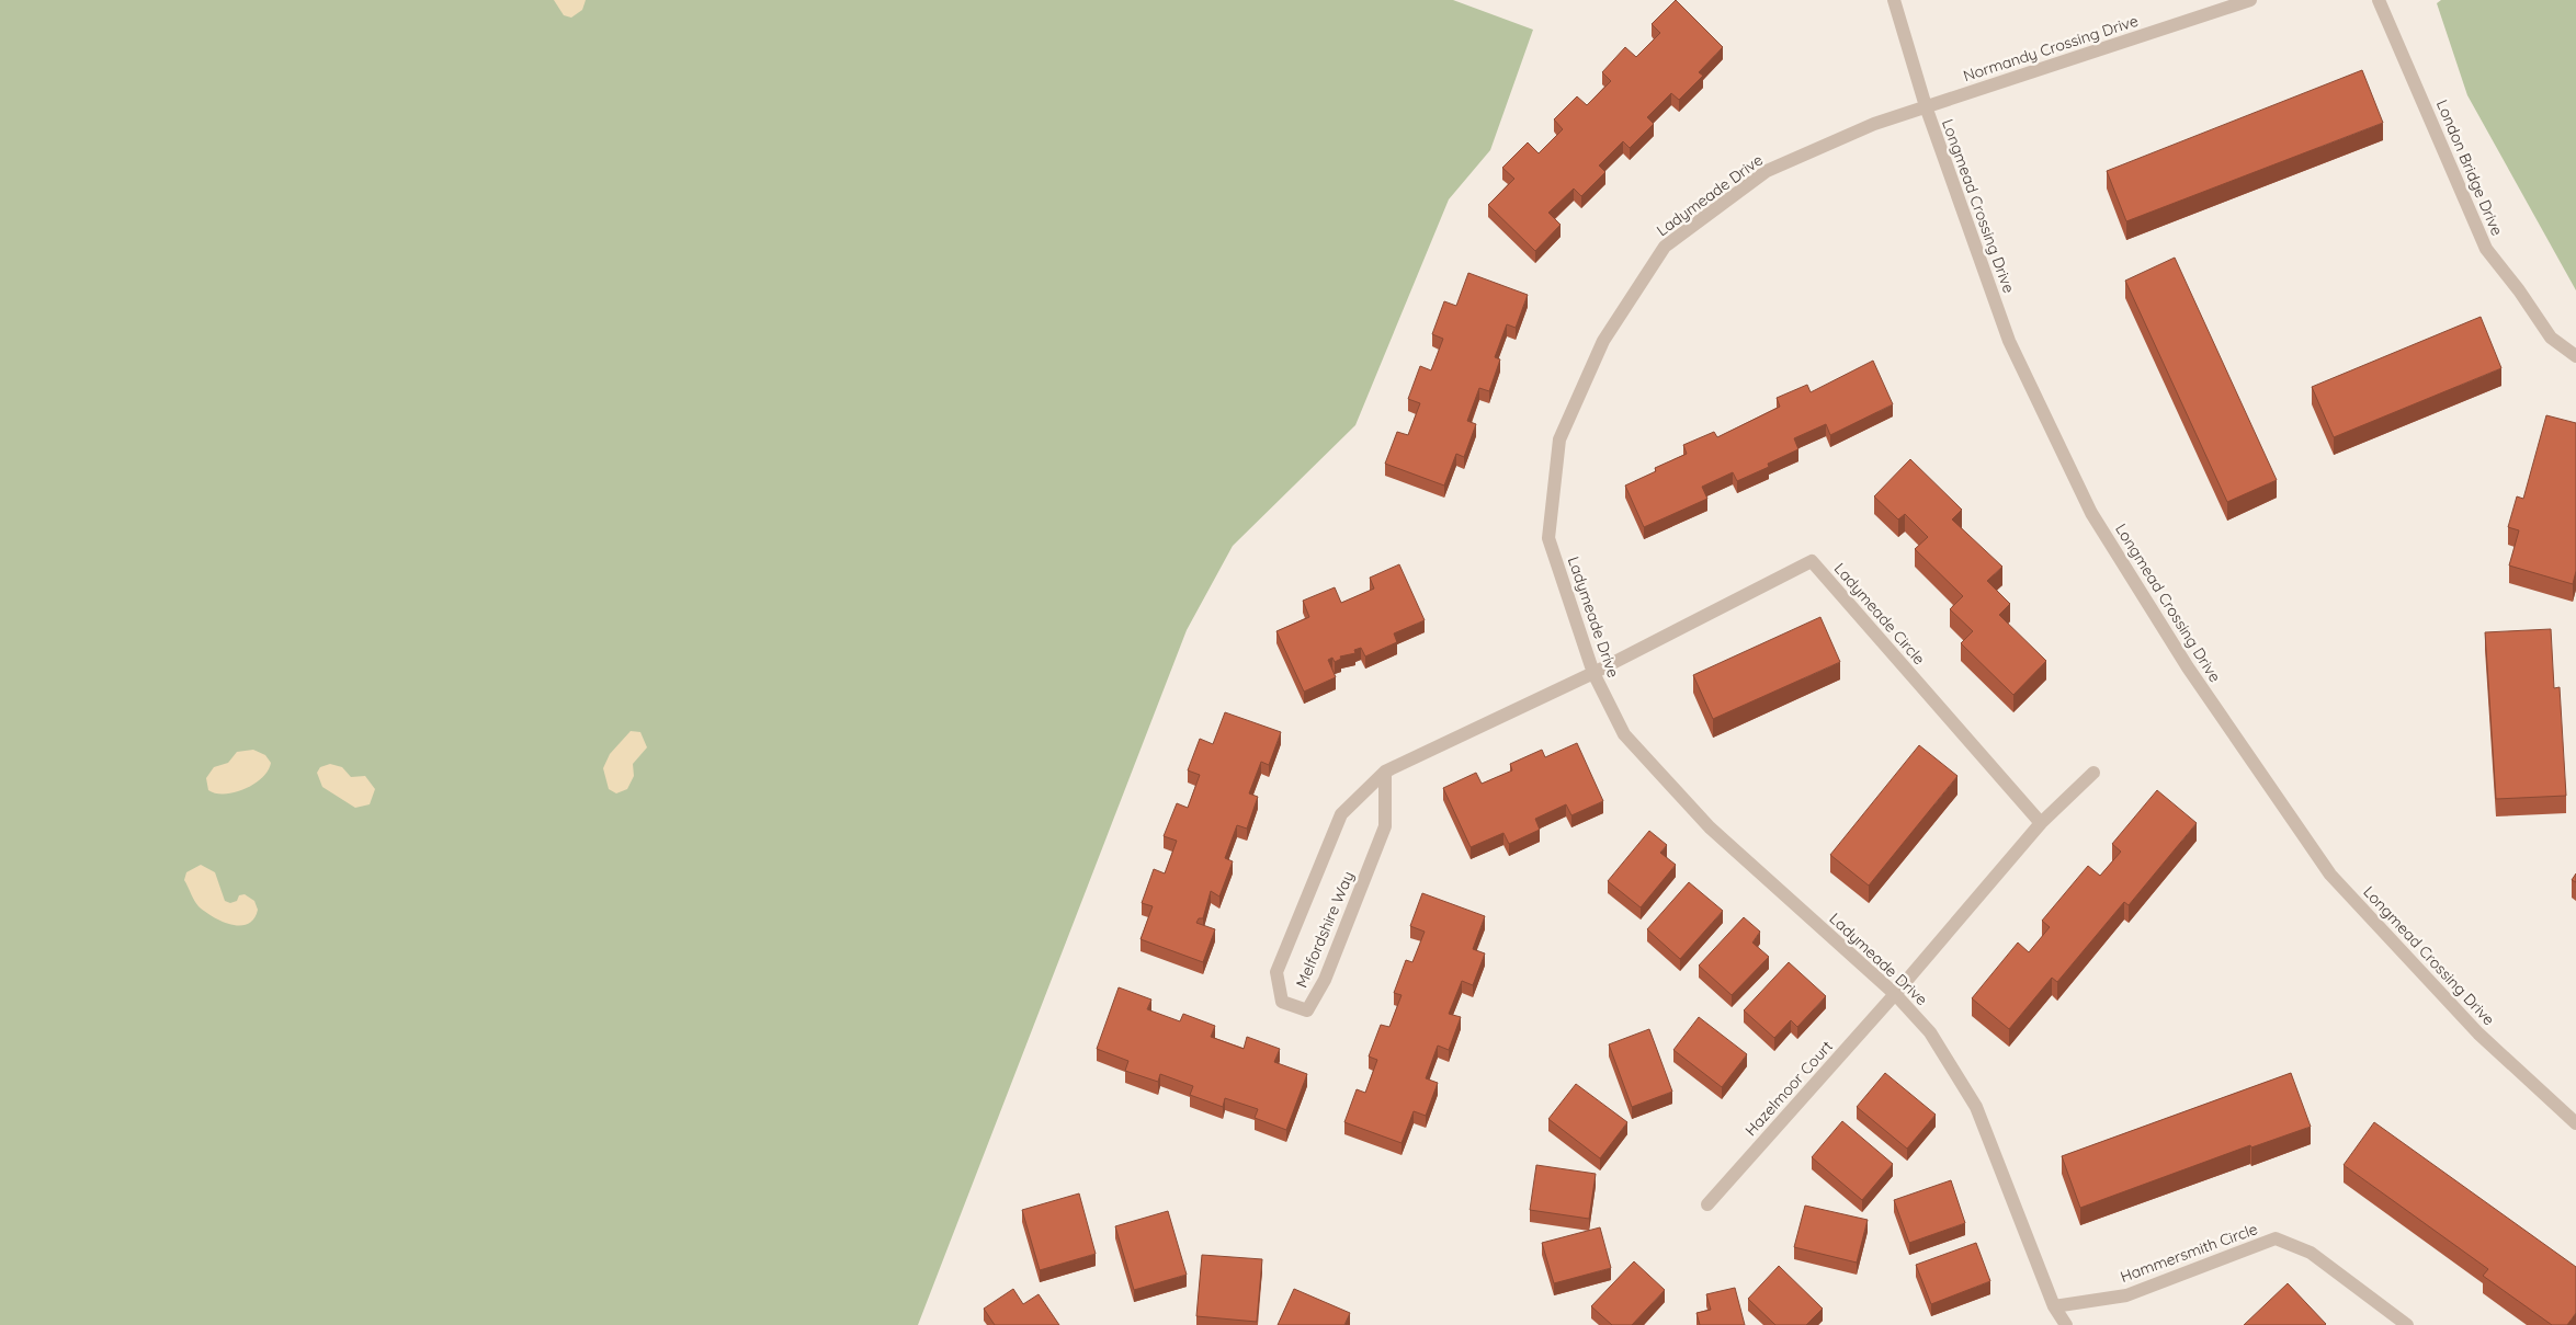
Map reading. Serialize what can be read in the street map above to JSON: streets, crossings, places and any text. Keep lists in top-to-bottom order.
{
  "streets": {
    "street": [
      "Normandy Crossing Drive",
      "London Bridge Drive",
      "Ladymeade Drive",
      "Longmead Crossing Drive",
      "Ladymeade Circle",
      "Melfordshire Way",
      "Hazelmoor Court",
      "Hammersmith Circle"
    ]
  },
  "crossings": [
    ["Normandy Crossing Drive", "Ladymeade Drive"],
    ["Normandy Crossing Drive", "Longmead Crossing Drive"],
    ["Ladymeade Drive", "Longmead Crossing Drive"],
    ["Ladymeade Drive", "Ladymeade Circle"],
    ["Ladymeade Drive", "Melfordshire Way"],
    ["Ladymeade Drive", "Hazelmoor Court"],
    ["Ladymeade Drive", "Hammersmith Circle"],
    ["Ladymeade Circle", "Melfordshire Way"]
  ]
}
